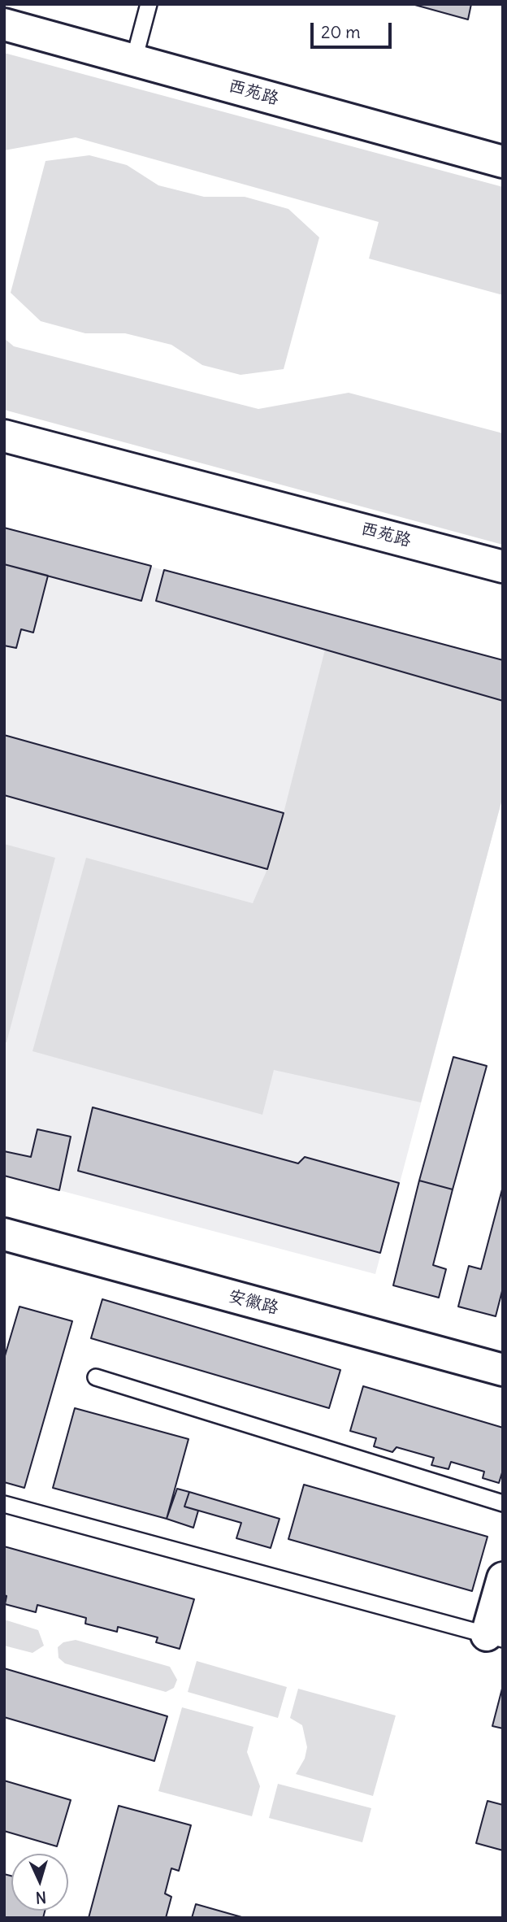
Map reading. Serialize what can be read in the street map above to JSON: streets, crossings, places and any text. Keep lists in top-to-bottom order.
{
  "streets": {
    "main road": ["西苑路", "安徽路"]
  },
  "scale_bar": "20 m",
  "north": "bottom"
}
